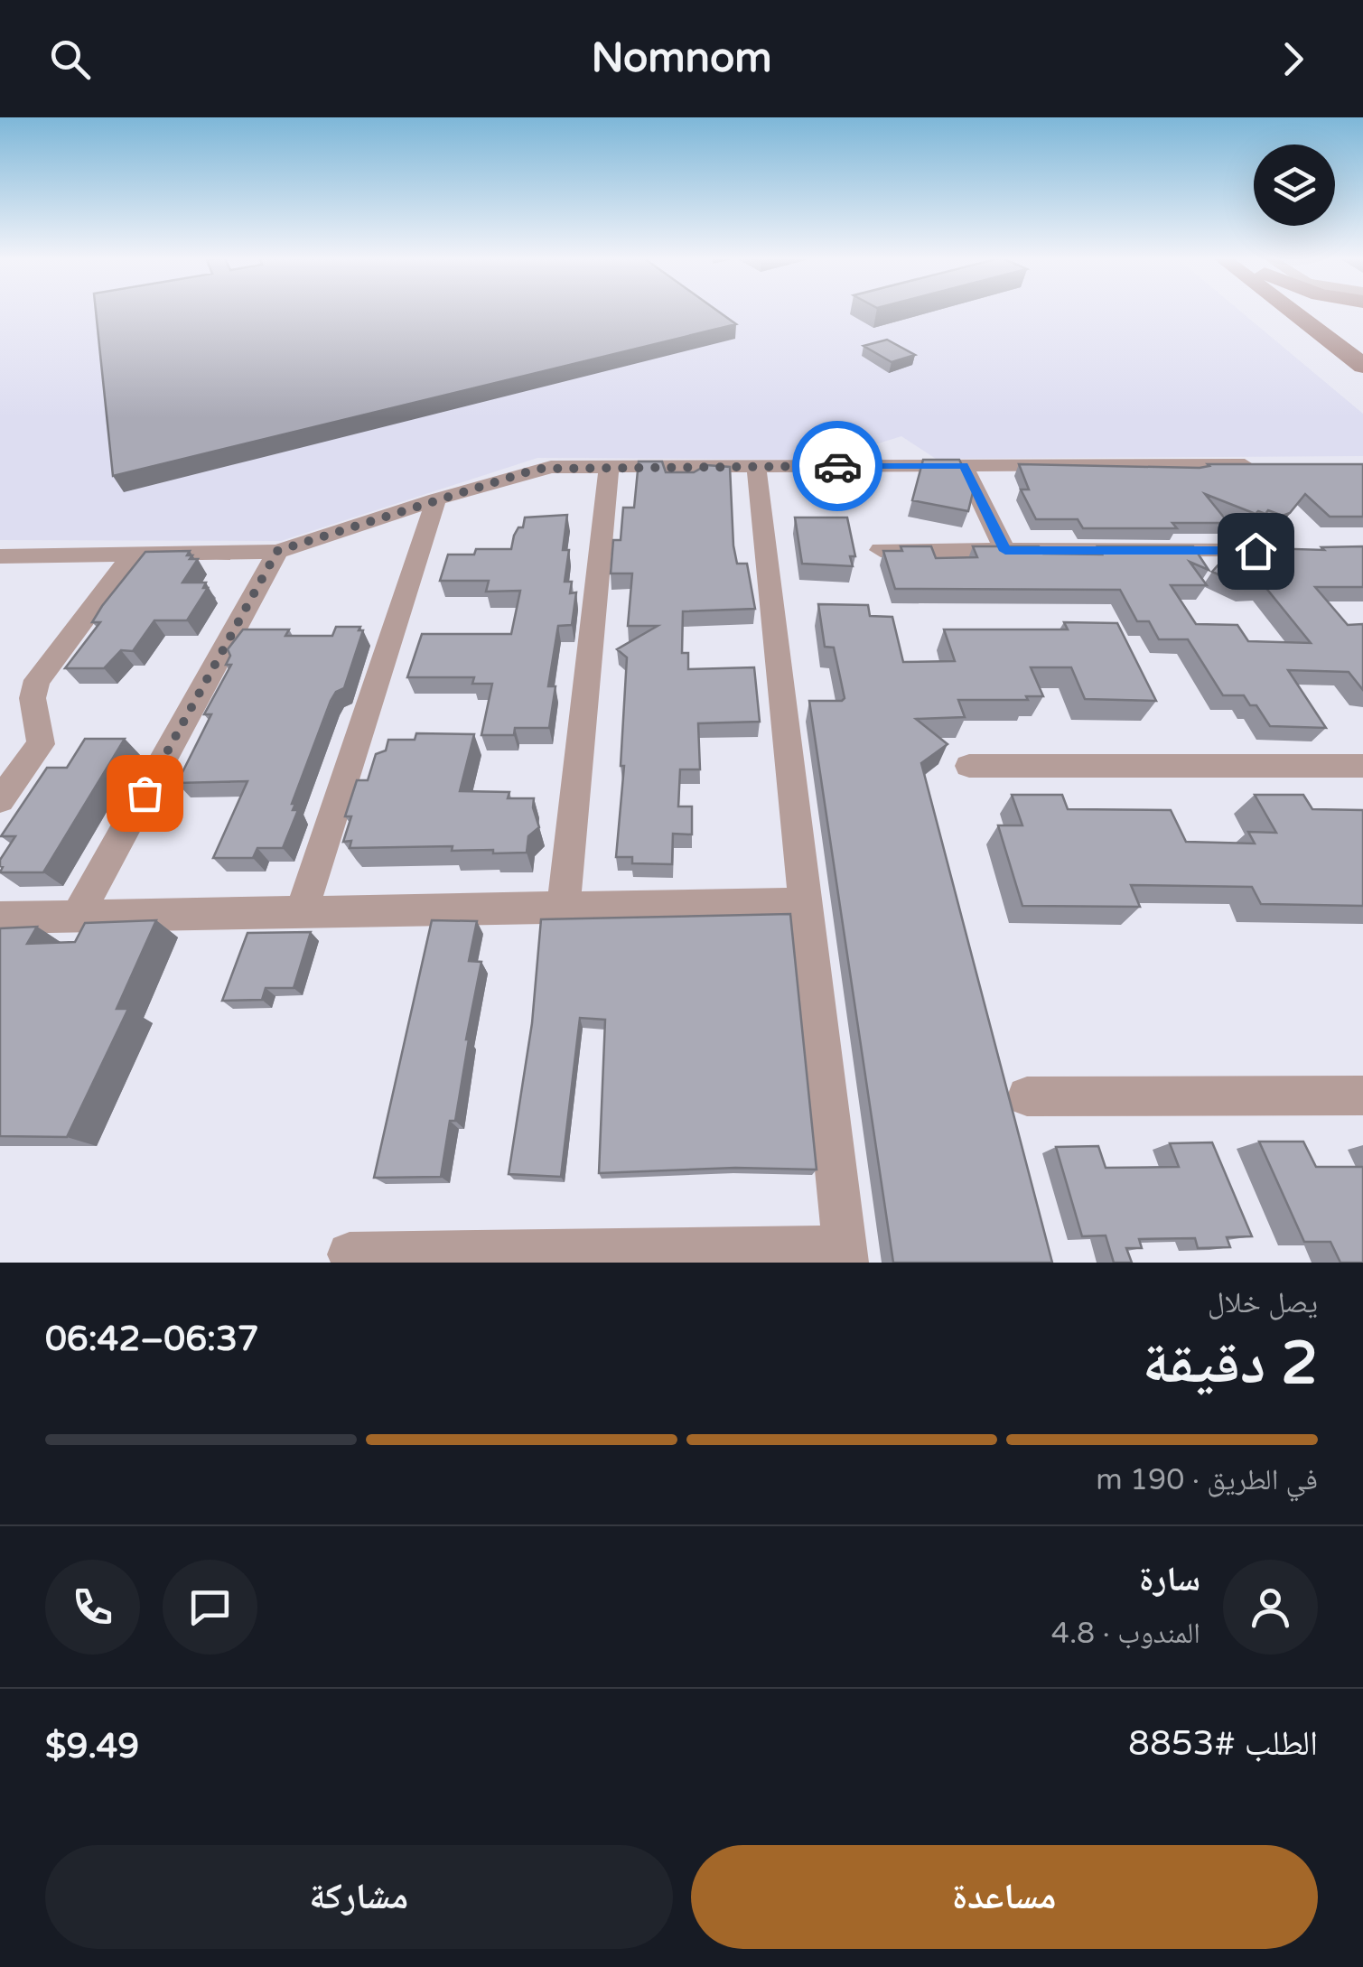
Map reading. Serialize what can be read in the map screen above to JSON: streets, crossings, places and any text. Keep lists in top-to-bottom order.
{
  "page": {
    "header": "Nomnom",
    "heading": ["2 دقيقة", "يصل خلال", "06:37–06:42"],
    "panel": [
      "سارة",
      "المندوب · 4.8",
      "الطلب #8853",
      "$9.49"
    ],
    "bar": "في الطريق · 190 m",
    "buttons": ["مساعدة", "مشاركة"]
  }
}
